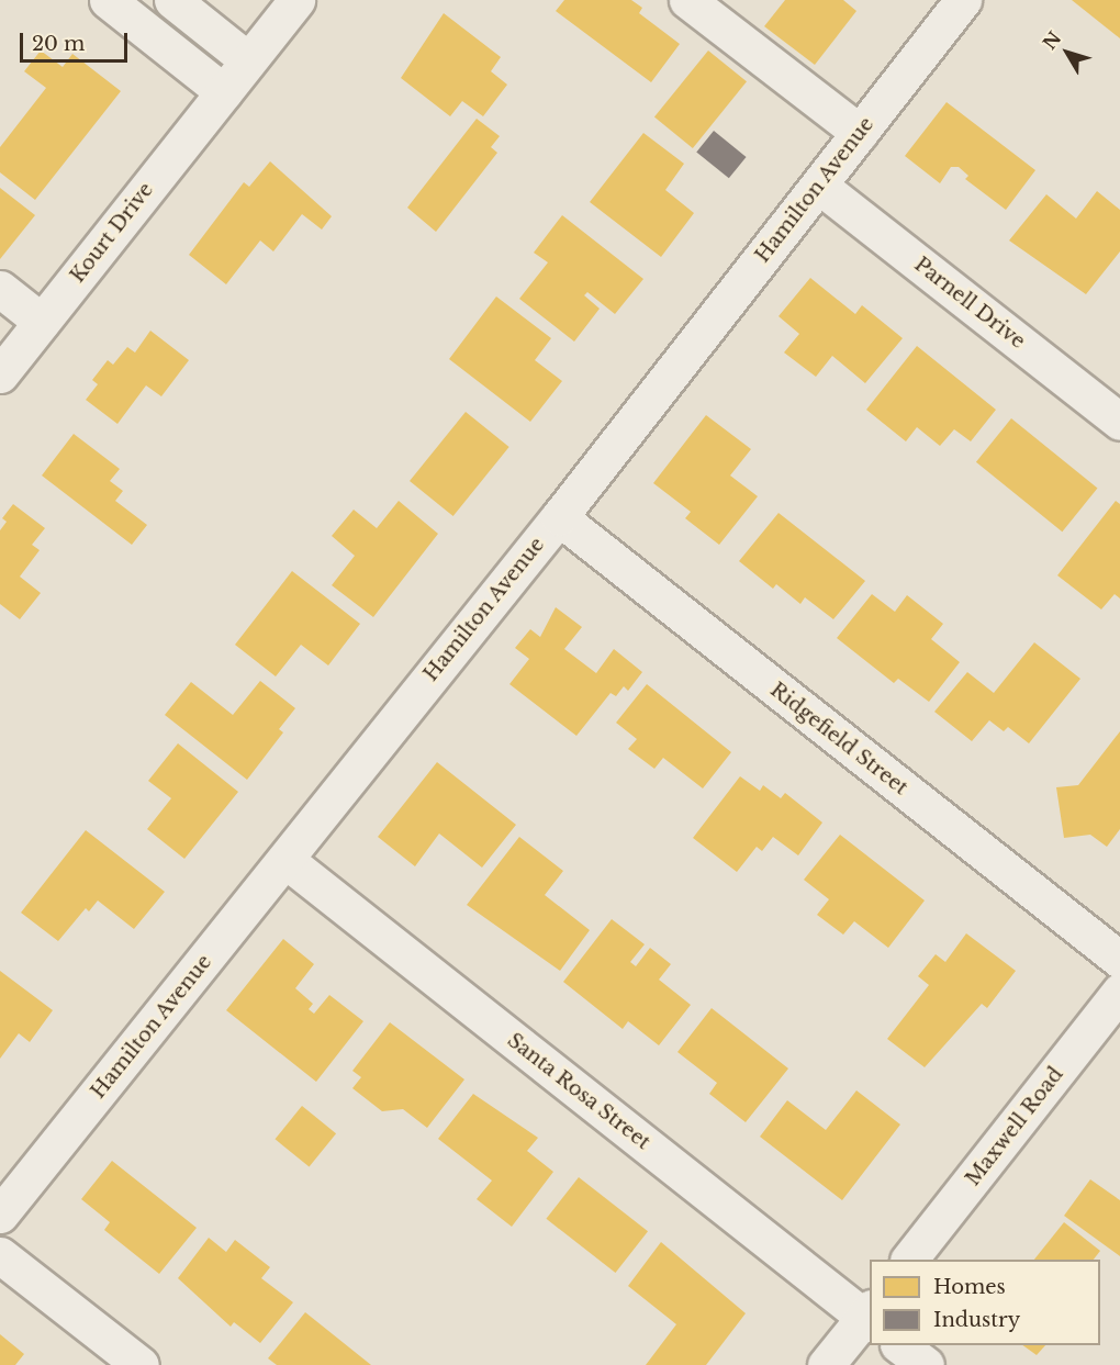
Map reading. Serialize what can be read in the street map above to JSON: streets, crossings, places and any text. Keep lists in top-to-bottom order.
{
  "streets": {
    "street": [
      "Hamilton Avenue",
      "Kourt Drive",
      "Parnell Drive",
      "Ridgefield Street",
      "Santa Rosa Street",
      "Maxwell Road"
    ]
  },
  "crossings": [
    ["Hamilton Avenue", "Parnell Drive"],
    ["Hamilton Avenue", "Ridgefield Street"],
    ["Hamilton Avenue", "Santa Rosa Street"]
  ],
  "legend": ["Homes", "Industry"],
  "scale_bar": "20 m",
  "north": "top left"
}
